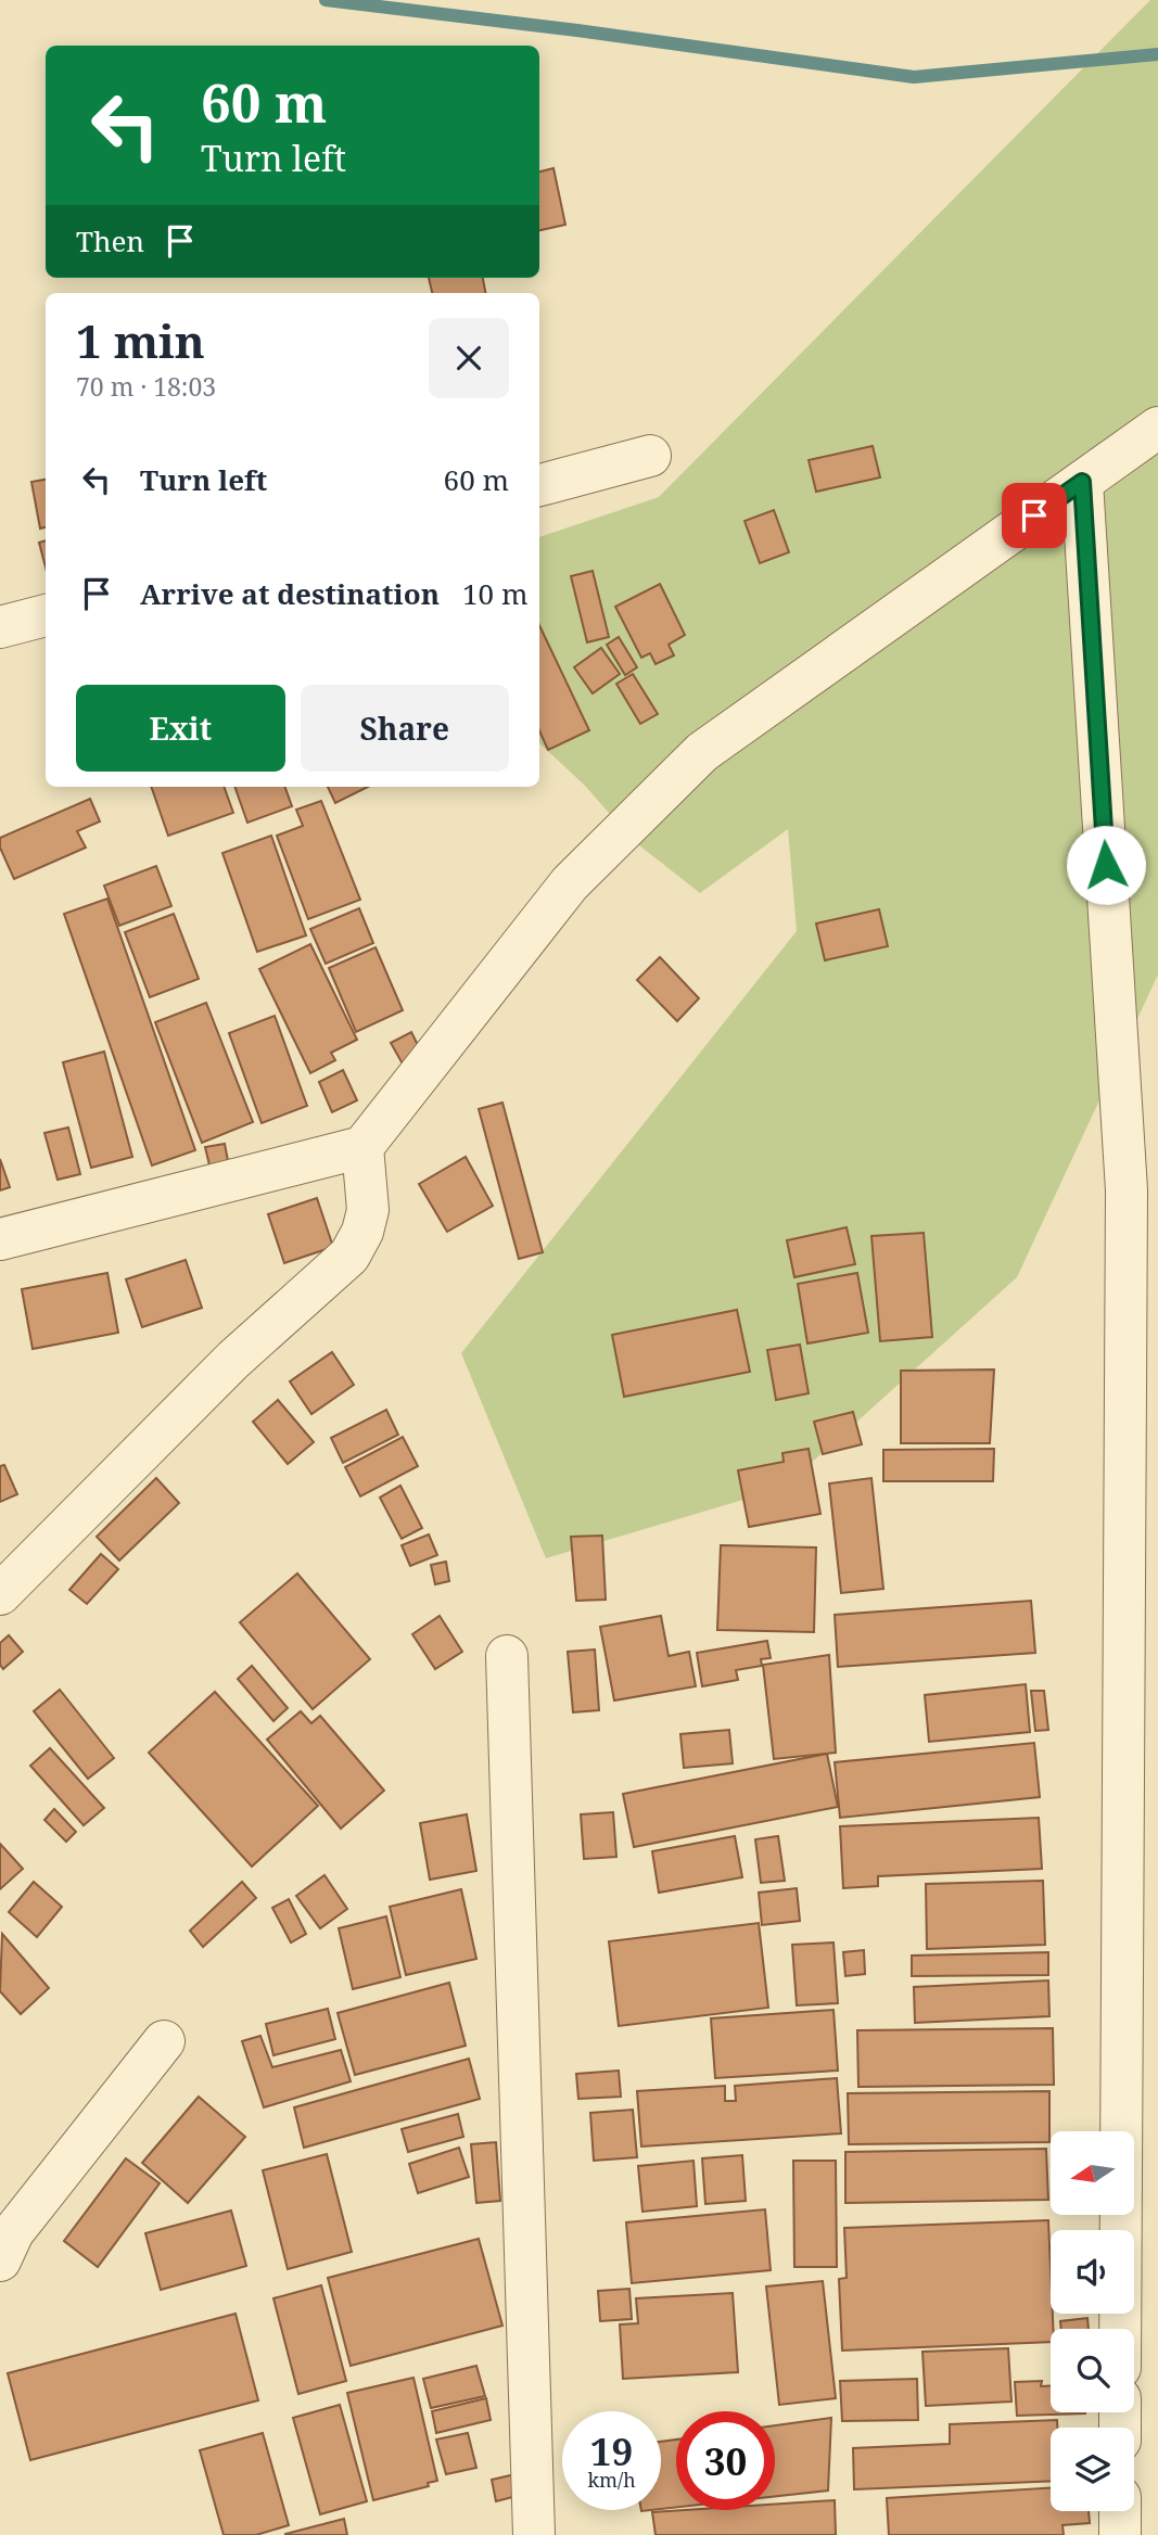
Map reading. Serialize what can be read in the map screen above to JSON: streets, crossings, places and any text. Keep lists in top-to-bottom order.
{
  "north": "left",
  "page": {
    "turn": ["60 m", "Turn left"],
    "then": "Then",
    "heading": ["1 min", "70 m · 18:03"],
    "list": [
      {
        "name": "Turn left",
        "value": "60 m"
      },
      {
        "name": "Arrive at destination",
        "value": "10 m"
      }
    ],
    "buttons": ["Exit", "Share"],
    "speed": "19 km/h",
    "limit": "30"
  }
}
